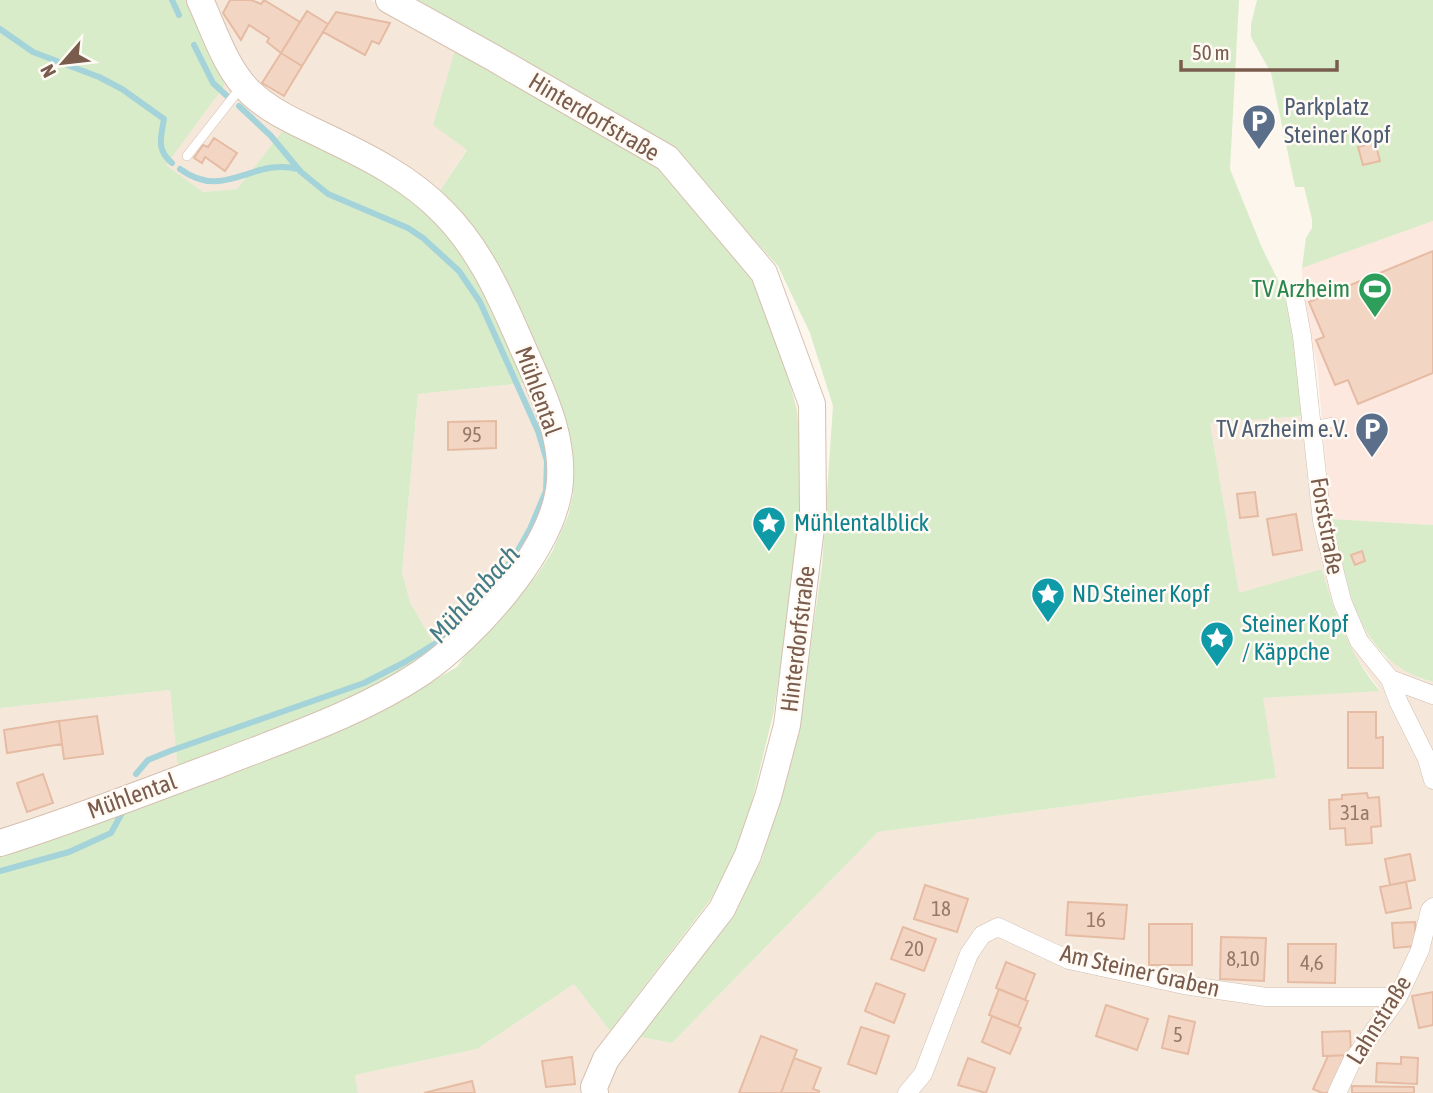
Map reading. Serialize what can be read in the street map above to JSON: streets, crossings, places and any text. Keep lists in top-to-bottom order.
{
  "streets": {
    "street": [
      "Hinterdorfstraße",
      "Mühlental",
      "Forststraße",
      "Am Steiner Graben",
      "Lahnstraße"
    ]
  },
  "crossings": [
    ["Am Steiner Graben", "Lahnstraße"]
  ],
  "water": ["Mühlenbach"],
  "places": {
    "parking": ["Parkplatz Steiner Kopf", "TV Arzheim e.V."],
    "sports": ["TV Arzheim"],
    "place": ["Mühlentalblick", "ND Steiner Kopf", "Steiner Kopf / Käppche"]
  },
  "house_numbers": [
    "95",
    "31a",
    "18",
    "16",
    "20",
    "8,10",
    "4,6",
    "5"
  ],
  "scale_bar": "50 m",
  "north": "bottom left"
}
